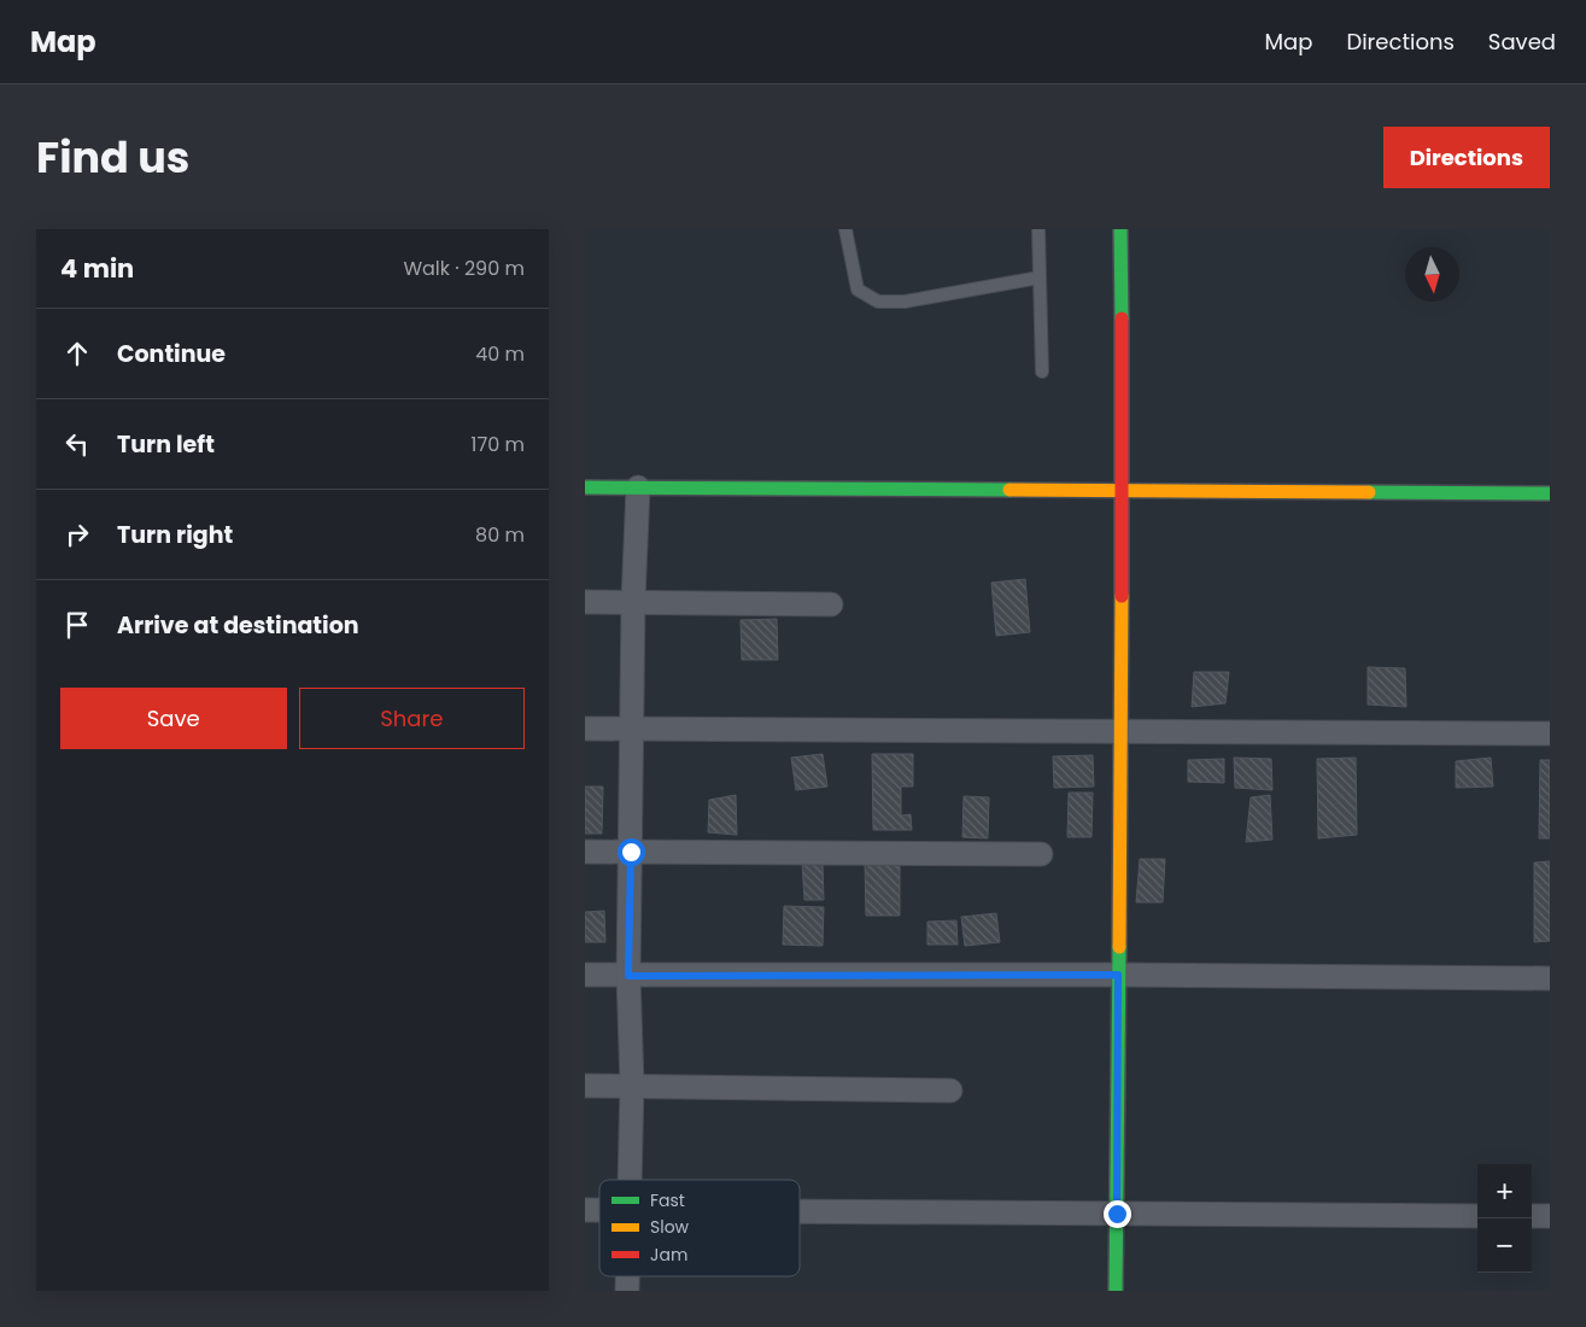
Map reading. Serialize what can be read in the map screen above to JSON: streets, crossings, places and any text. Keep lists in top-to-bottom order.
{
  "legend": ["Fast", "Slow", "Jam"],
  "north": "bottom",
  "page": {
    "header": "Map",
    "nav": ["Map", "Directions", "Saved"],
    "title": "Find us",
    "buttons": [
      "Directions",
      ["Save", "Share"]
    ],
    "heading": ["4 min", "Walk · 290 m"],
    "list": [
      ["Continue", "40 m"],
      ["Turn left", "170 m"],
      ["Turn right", "80 m"],
      "Arrive at destination"
    ],
    "map_buttons": ["+", "−"]
  }
}
